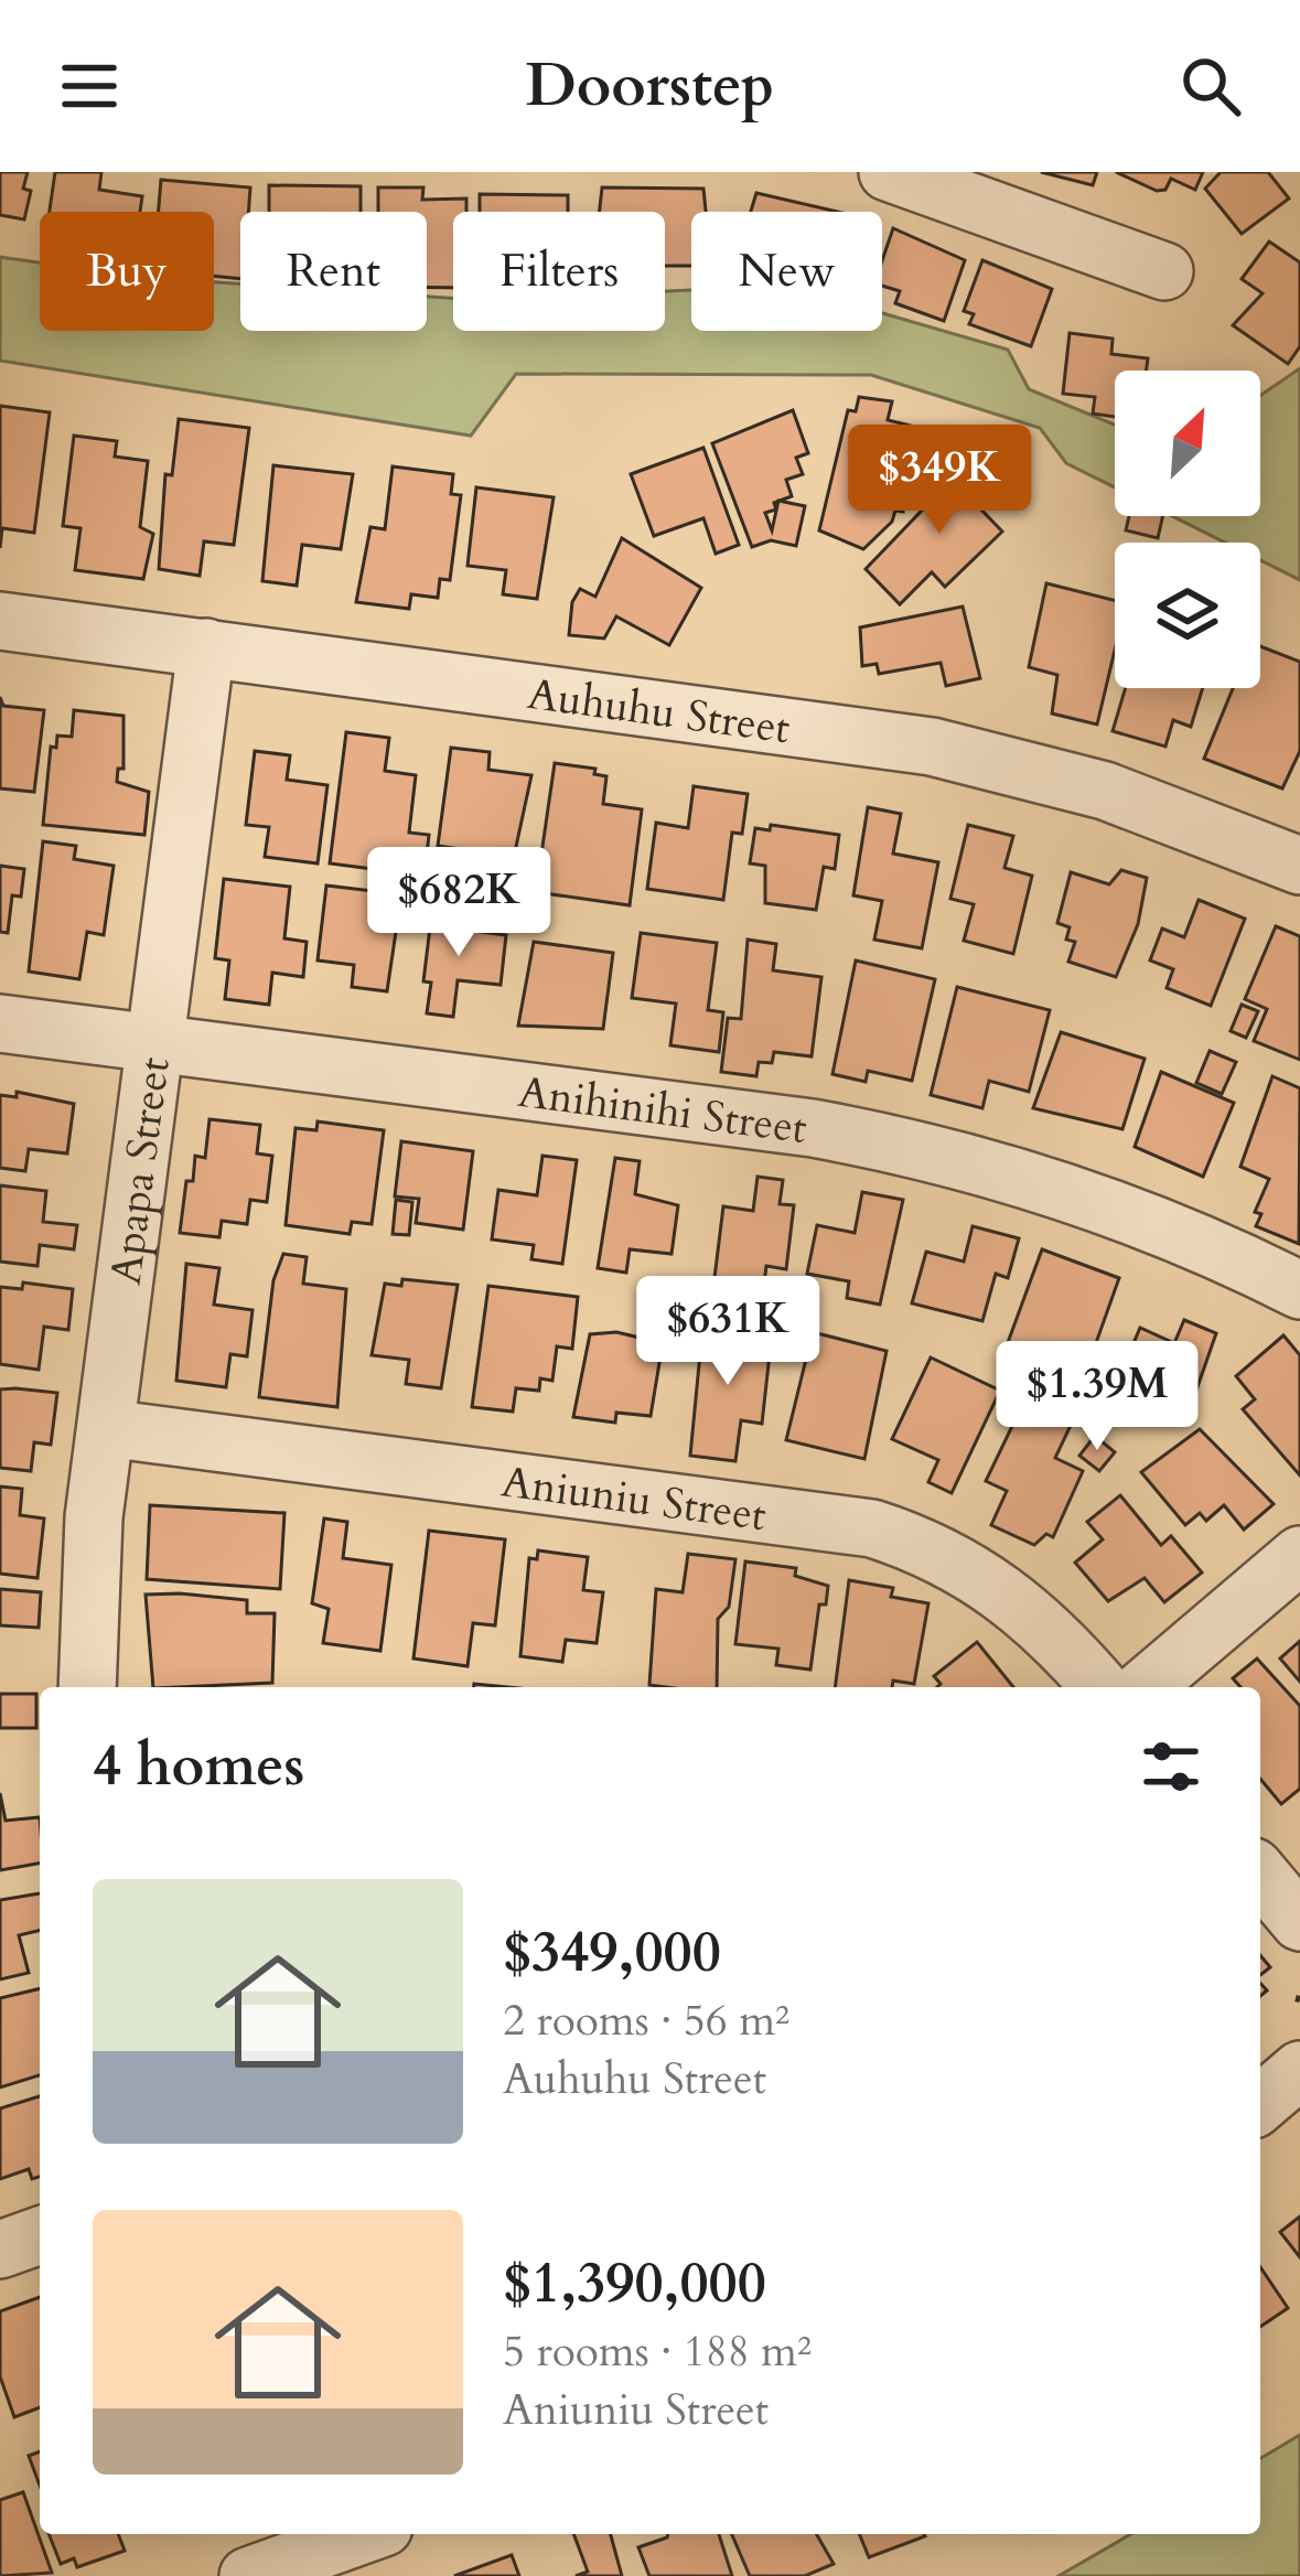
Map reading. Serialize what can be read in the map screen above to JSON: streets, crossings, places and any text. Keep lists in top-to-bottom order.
{
  "streets": {
    "street": [
      "Auhuhu Street",
      "Anihinihi Street",
      "Apapa Street",
      "Aniuniu Street"
    ]
  },
  "crossings": [
    ["Auhuhu Street", "Apapa Street"],
    ["Anihinihi Street", "Apapa Street"],
    ["Apapa Street", "Aniuniu Street"]
  ],
  "north": "top right",
  "page": {
    "header": "Doorstep",
    "chip": [
      "Buy",
      "Rent",
      "Filters",
      "New"
    ],
    "price": [
      "$349K",
      "$682K",
      "$631K",
      "$1.39M"
    ],
    "heading": "4 homes",
    "list": [
      {
        "name": "$349,000",
        "note": "2 rooms · 56 m² · Auhuhu Street"
      },
      {
        "name": "$1,390,000",
        "note": "5 rooms · 188 m² · Aniuniu Street"
      }
    ]
  }
}
